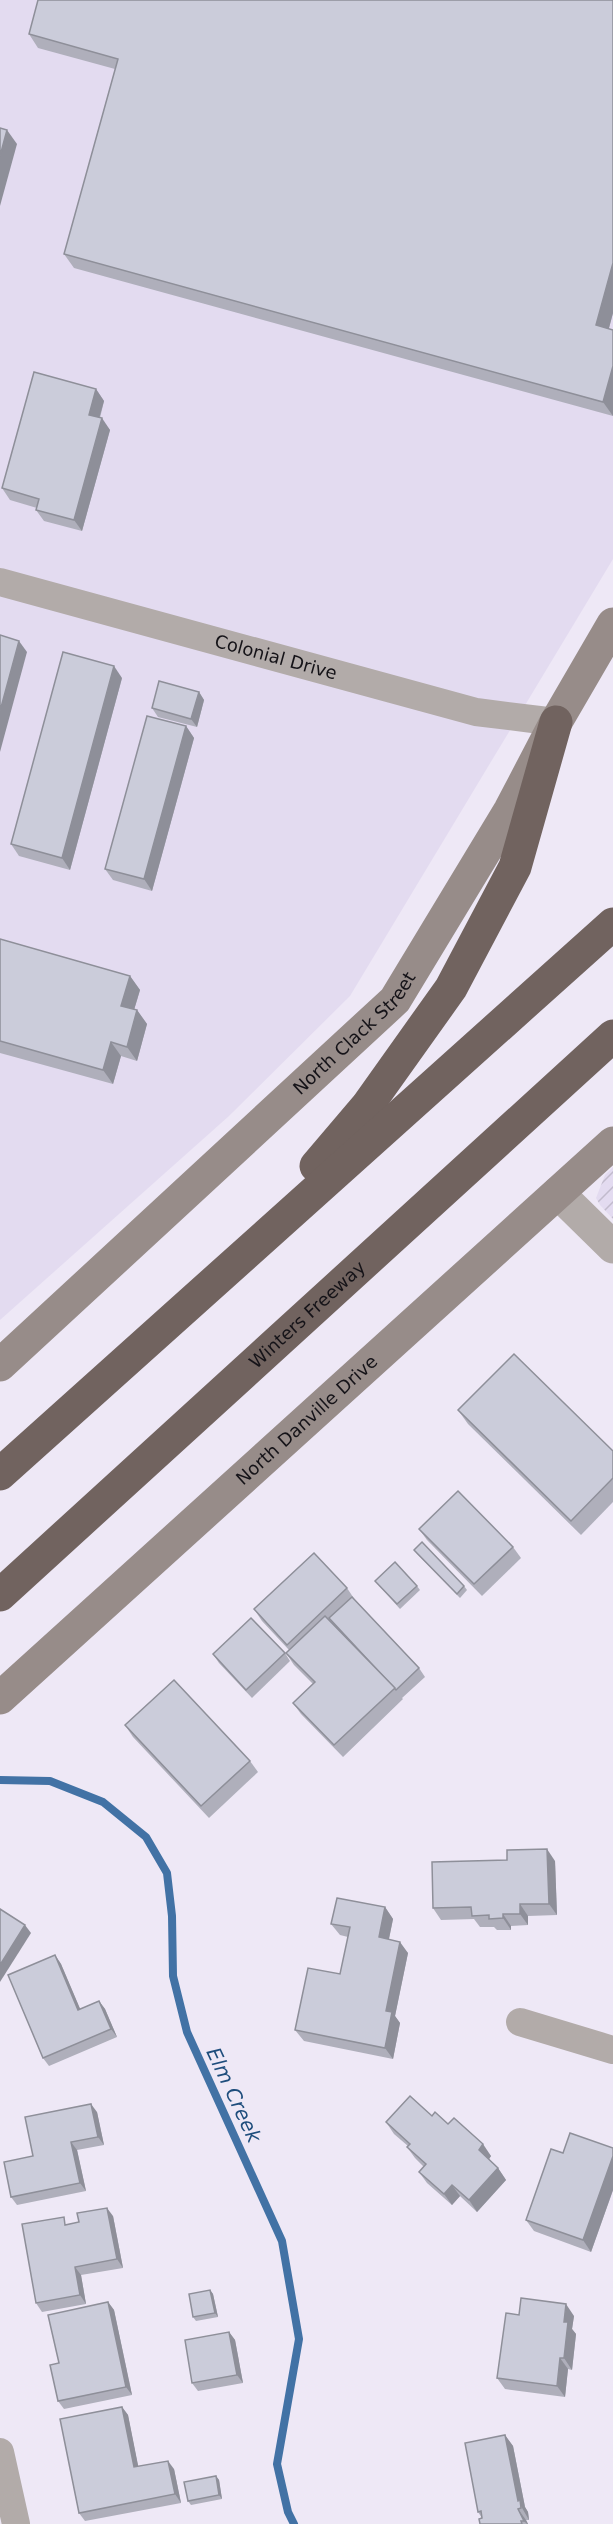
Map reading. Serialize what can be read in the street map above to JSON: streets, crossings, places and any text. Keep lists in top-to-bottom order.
{
  "streets": {
    "highway": ["Winters Freeway"],
    "main road": ["North Clack Street", "North Danville Drive"],
    "street": ["Colonial Drive"]
  },
  "crossings": [
    ["Colonial Drive", "North Clack Street"]
  ],
  "water": ["Elm Creek"]
}
